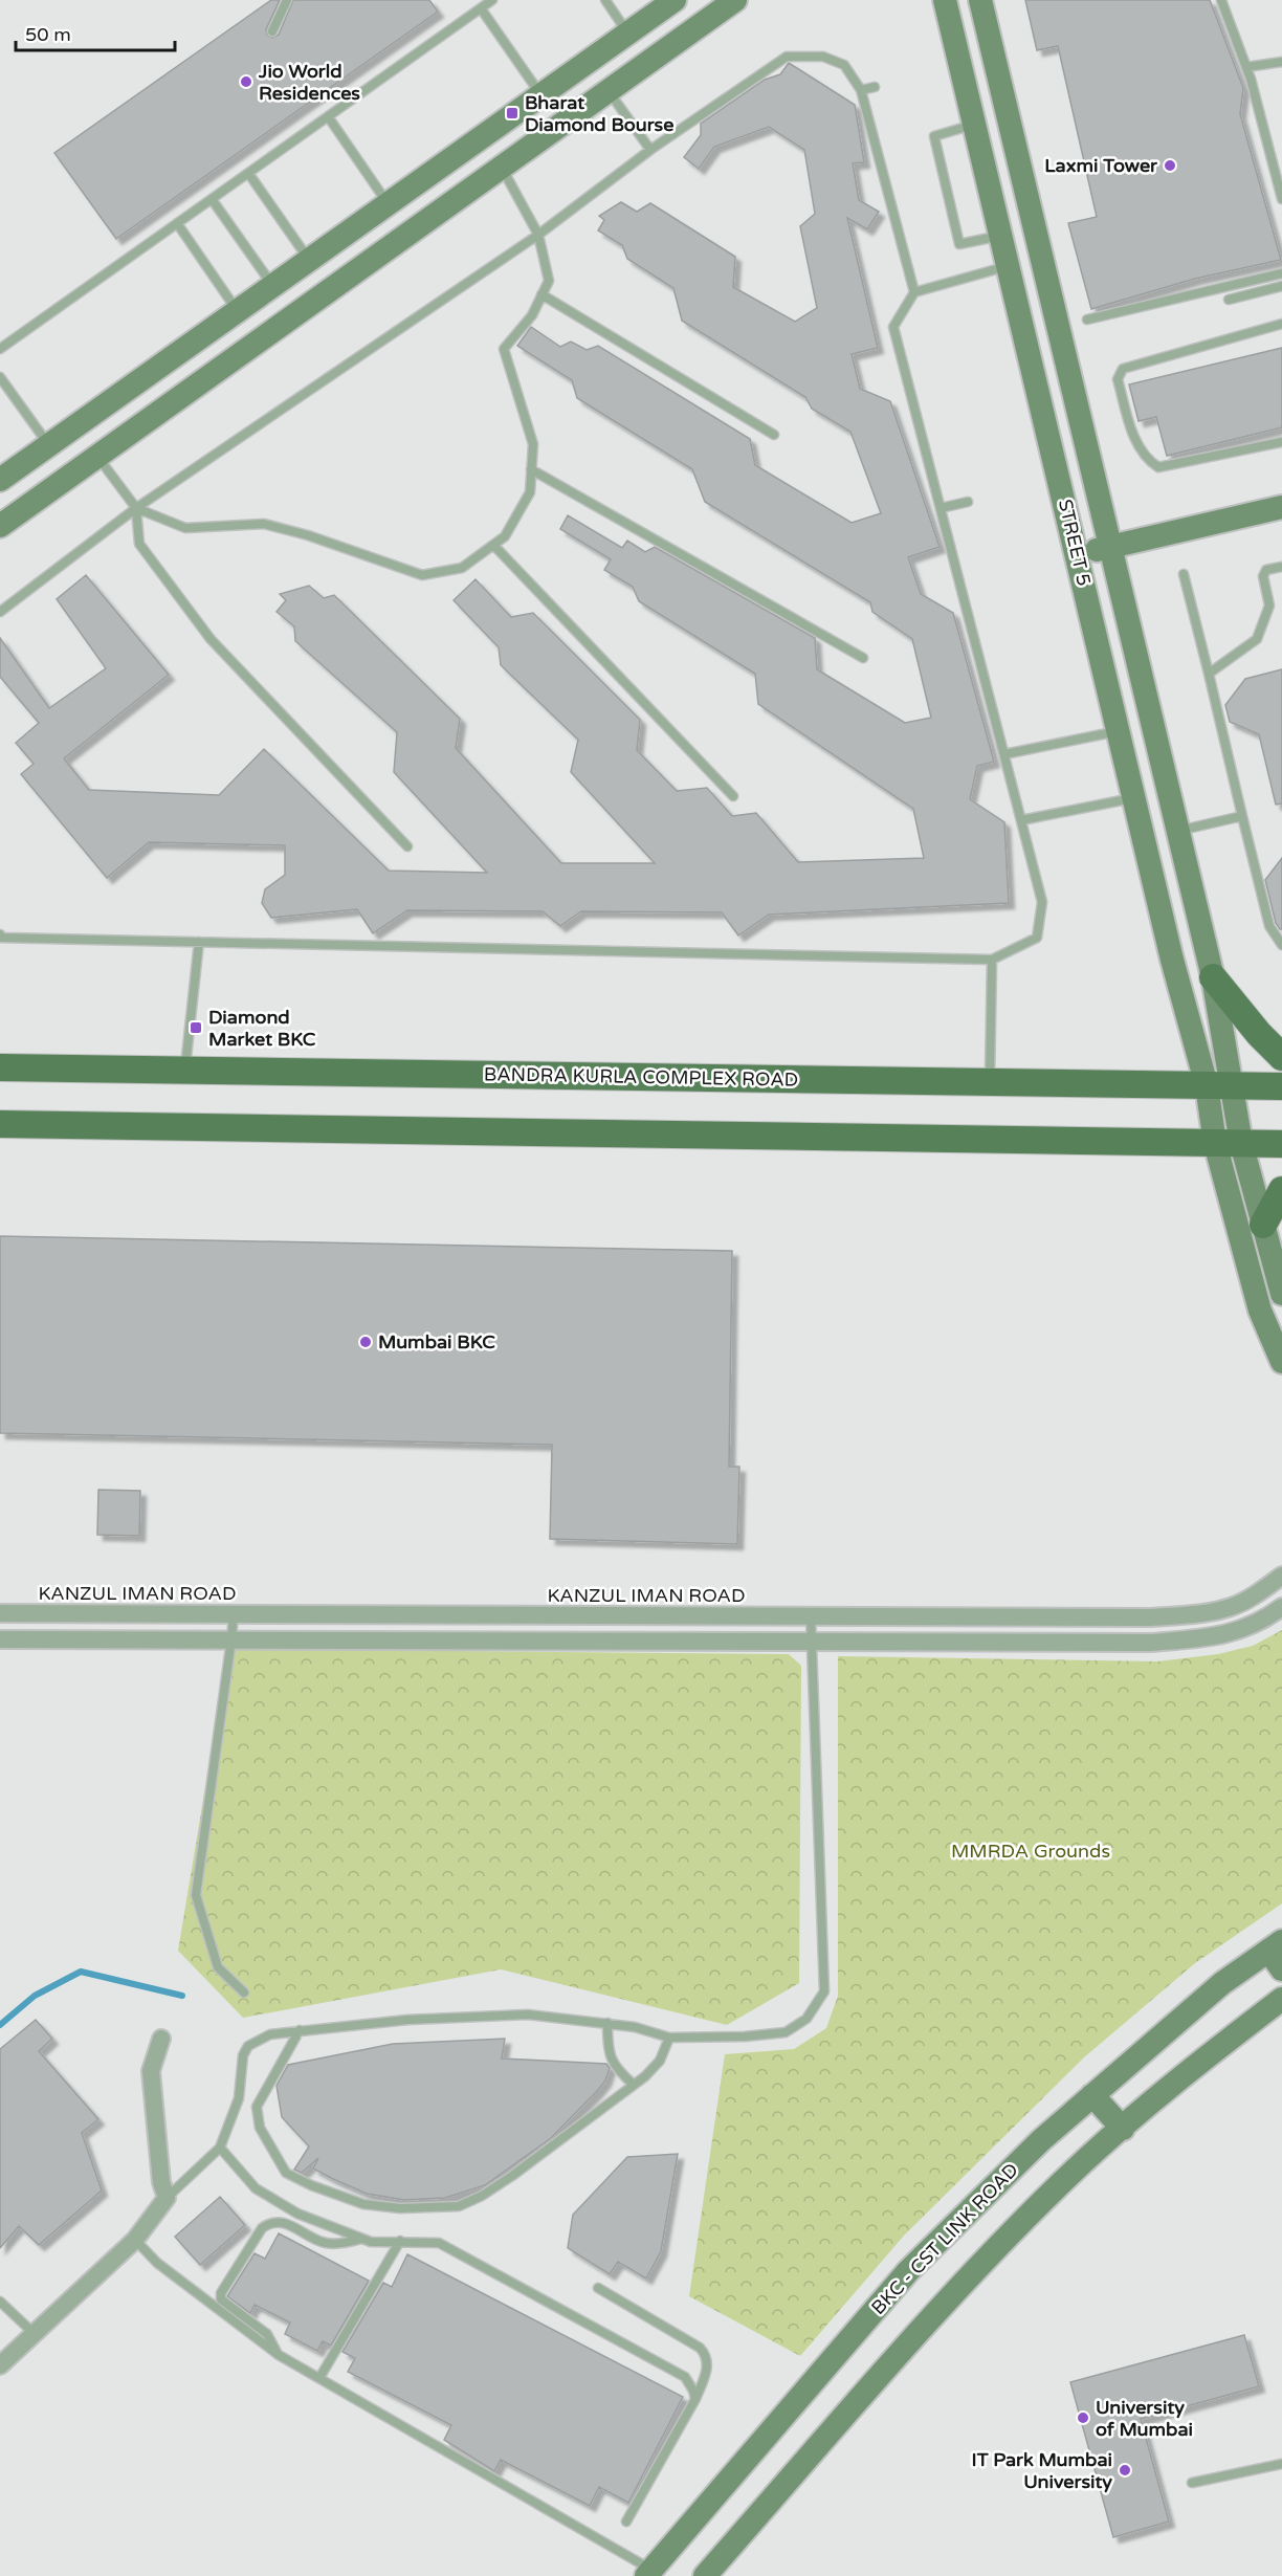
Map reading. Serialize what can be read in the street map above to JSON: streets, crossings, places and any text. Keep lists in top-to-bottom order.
{
  "streets": {
    "main road": ["BANDRA KURLA COMPLEX ROAD"],
    "street": ["STREET 5", "KANZUL IMAN ROAD", "BKC - CST LINK ROAD"]
  },
  "crossings": [
    ["STREET 5", "BANDRA KURLA COMPLEX ROAD"]
  ],
  "parks": ["MMRDA Grounds"],
  "places": {
    "other": [
      "Jio World Residences",
      "Laxmi Tower",
      "Mumbai BKC",
      "University of Mumbai",
      "IT Park Mumbai University"
    ],
    "transit": ["Bharat Diamond Bourse", "Diamond Market BKC"]
  },
  "scale_bar": "50 m"
}
